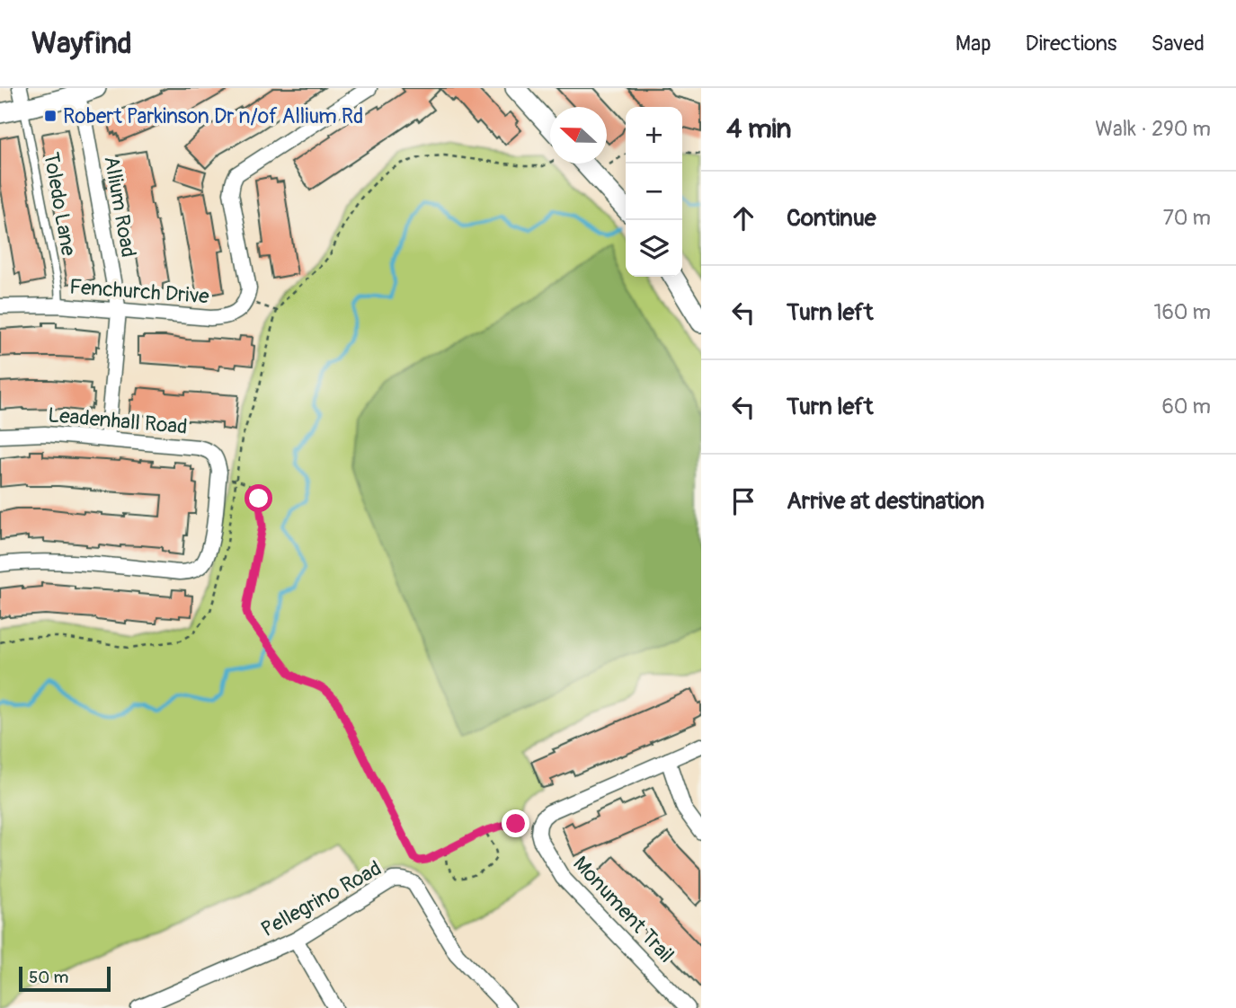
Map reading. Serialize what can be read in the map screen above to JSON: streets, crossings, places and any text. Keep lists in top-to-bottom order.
{
  "streets": {
    "street": [
      "Allium Road",
      "Fenchurch Drive",
      "Leadenhall Road",
      "Pellegrino Road",
      "Monument Trail"
    ],
    "lane": ["Toledo Lane"]
  },
  "crossings": [
    ["Toledo Lane", "Fenchurch Drive"],
    ["Allium Road", "Fenchurch Drive"],
    ["Allium Road", "Leadenhall Road"]
  ],
  "places": {
    "transit": ["Robert Parkinson Dr n/of Allium Rd"]
  },
  "scale_bar": "50 m",
  "north": "left",
  "page": {
    "header": "Wayfind",
    "nav": ["Map", "Directions", "Saved"],
    "heading": ["4 min", "Walk · 290 m"],
    "map_buttons": ["+", "−"],
    "list": [
      ["Continue", "70 m"],
      ["Turn left", "160 m"],
      ["Turn left", "60 m"],
      "Arrive at destination"
    ],
    "scale": "50 m"
  }
}
